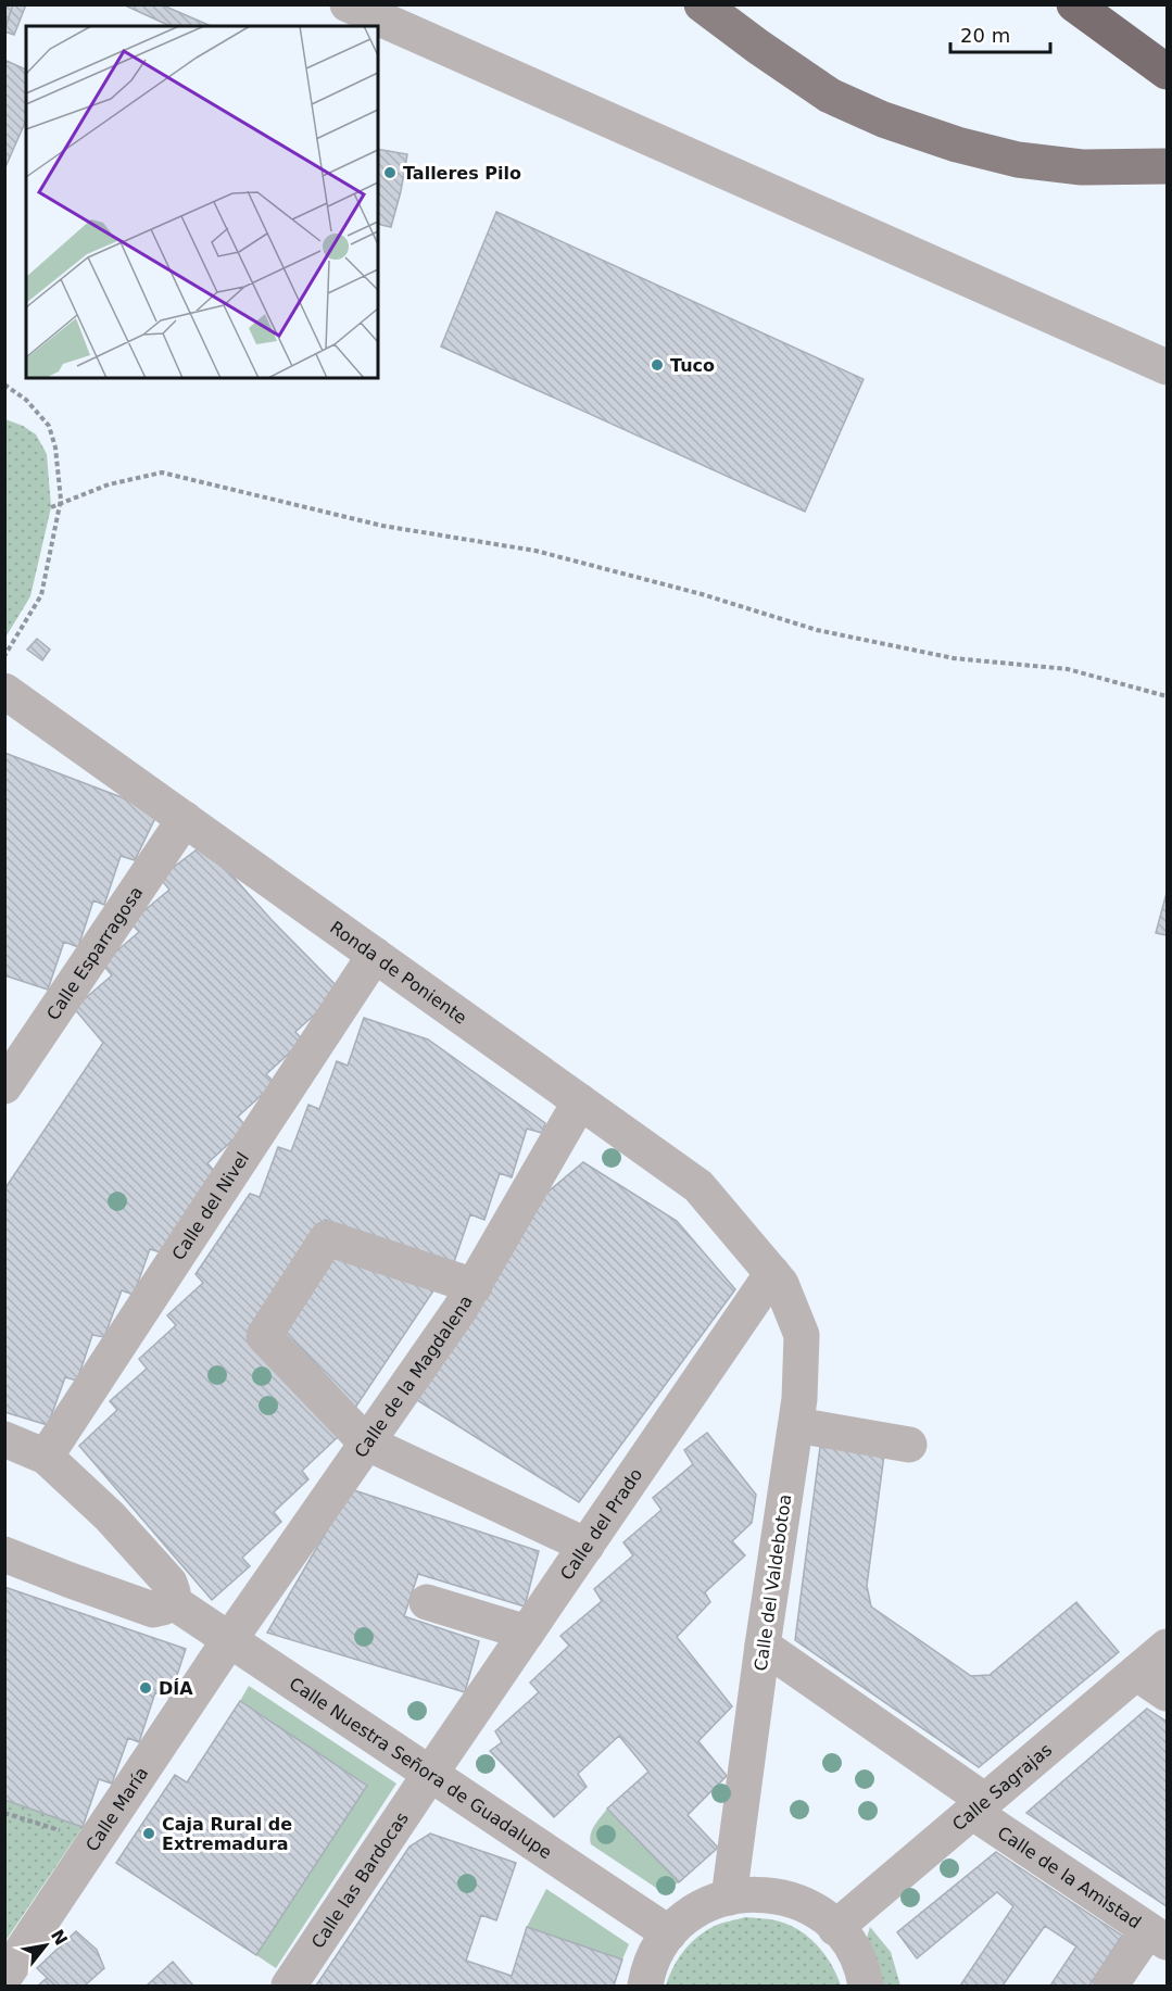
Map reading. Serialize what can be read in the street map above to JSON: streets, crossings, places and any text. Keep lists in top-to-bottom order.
{
  "streets": {
    "street": [
      "Calle Esparragosa",
      "Ronda de Poniente",
      "Calle del Nivel",
      "Calle de la Magdalena",
      "Calle del Prado",
      "Calle del Valdebotoa",
      "Calle Nuestra Señora de Guadalupe",
      "Calle Sagrajas",
      "Calle María",
      "Calle de la Amistad",
      "Calle las Bardocas"
    ]
  },
  "crossings": [
    ["Calle Esparragosa", "Ronda de Poniente"],
    ["Ronda de Poniente", "Calle del Nivel"],
    ["Ronda de Poniente", "Calle de la Magdalena"],
    ["Ronda de Poniente", "Calle del Prado"],
    ["Ronda de Poniente", "Calle del Valdebotoa"],
    ["Calle de la Magdalena", "Calle Nuestra Señora de Guadalupe"],
    ["Calle de la Magdalena", "Calle María"],
    ["Calle del Prado", "Calle del Valdebotoa"],
    ["Calle del Prado", "Calle Nuestra Señora de Guadalupe"],
    ["Calle del Prado", "Calle las Bardocas"],
    ["Calle del Valdebotoa", "Calle de la Amistad"],
    ["Calle Nuestra Señora de Guadalupe", "Calle María"],
    ["Calle Nuestra Señora de Guadalupe", "Calle las Bardocas"],
    ["Calle Sagrajas", "Calle de la Amistad"]
  ],
  "places": [
    "Talleres Pilo",
    "Tuco",
    "DÍA",
    "Caja Rural de Extremadura"
  ],
  "scale_bar": "20 m",
  "north": "top right"
}
